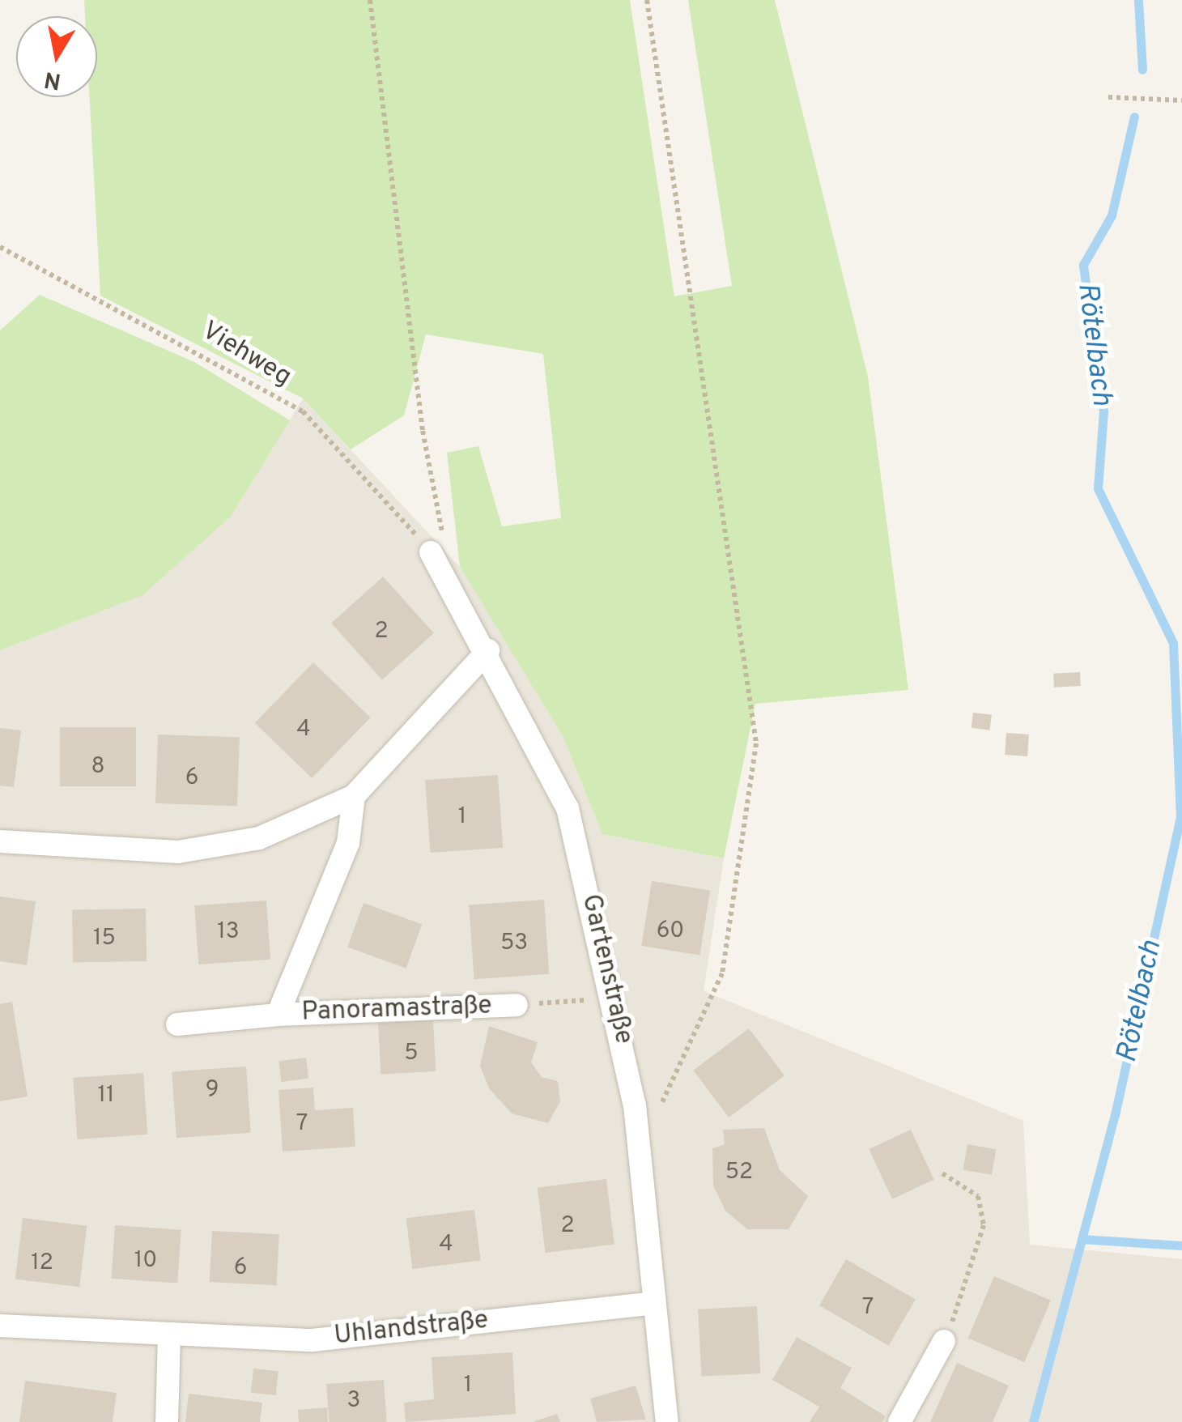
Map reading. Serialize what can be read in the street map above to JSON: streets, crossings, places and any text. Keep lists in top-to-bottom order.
{
  "streets": {
    "street": ["Gartenstraße", "Panoramastraße", "Uhlandstraße"],
    "path": ["Viehweg"]
  },
  "crossings": [
    ["Viehweg", "Gartenstraße"],
    ["Gartenstraße", "Uhlandstraße"]
  ],
  "water": ["Rötelbach"],
  "house_numbers": [
    "2",
    "4",
    "8",
    "6",
    "1",
    "60",
    "13",
    "15",
    "53",
    "5",
    "9",
    "11",
    "7",
    "52",
    "2",
    "4",
    "10",
    "12",
    "6",
    "7",
    "1",
    "3"
  ],
  "north": "bottom"
}
